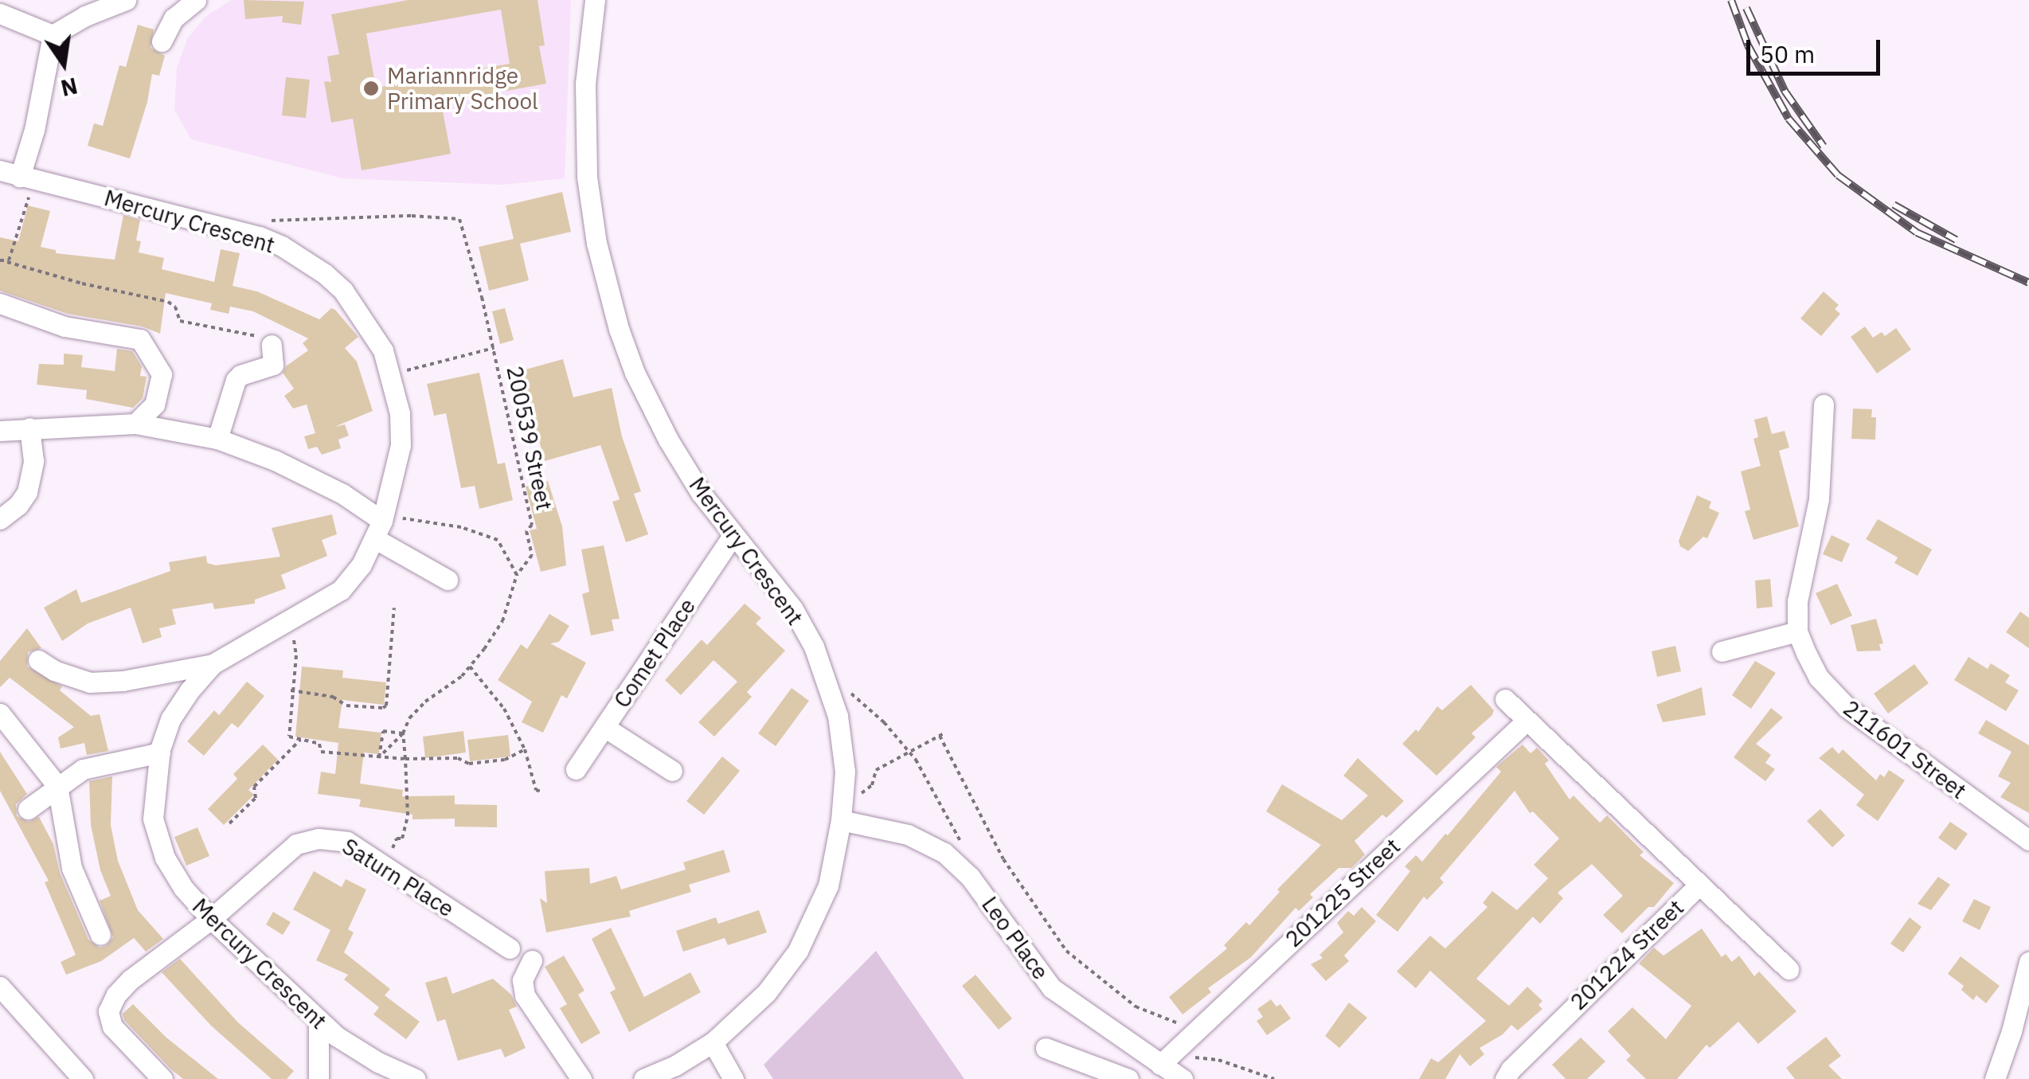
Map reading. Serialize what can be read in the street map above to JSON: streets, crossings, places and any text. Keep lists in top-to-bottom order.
{
  "streets": {
    "street": [
      "Mercury Crescent",
      "Comet Place",
      "211601 Street",
      "Saturn Place",
      "201225 Street",
      "Leo Place",
      "201224 Street"
    ],
    "path": ["200539 Street"]
  },
  "crossings": [
    ["Mercury Crescent", "200539 Street"],
    ["Mercury Crescent", "Comet Place"],
    ["Mercury Crescent", "Saturn Place"],
    ["Mercury Crescent", "Leo Place"],
    ["201225 Street", "Leo Place"]
  ],
  "places": ["Mariannridge Primary School"],
  "scale_bar": "50 m",
  "north": "bottom"
}
